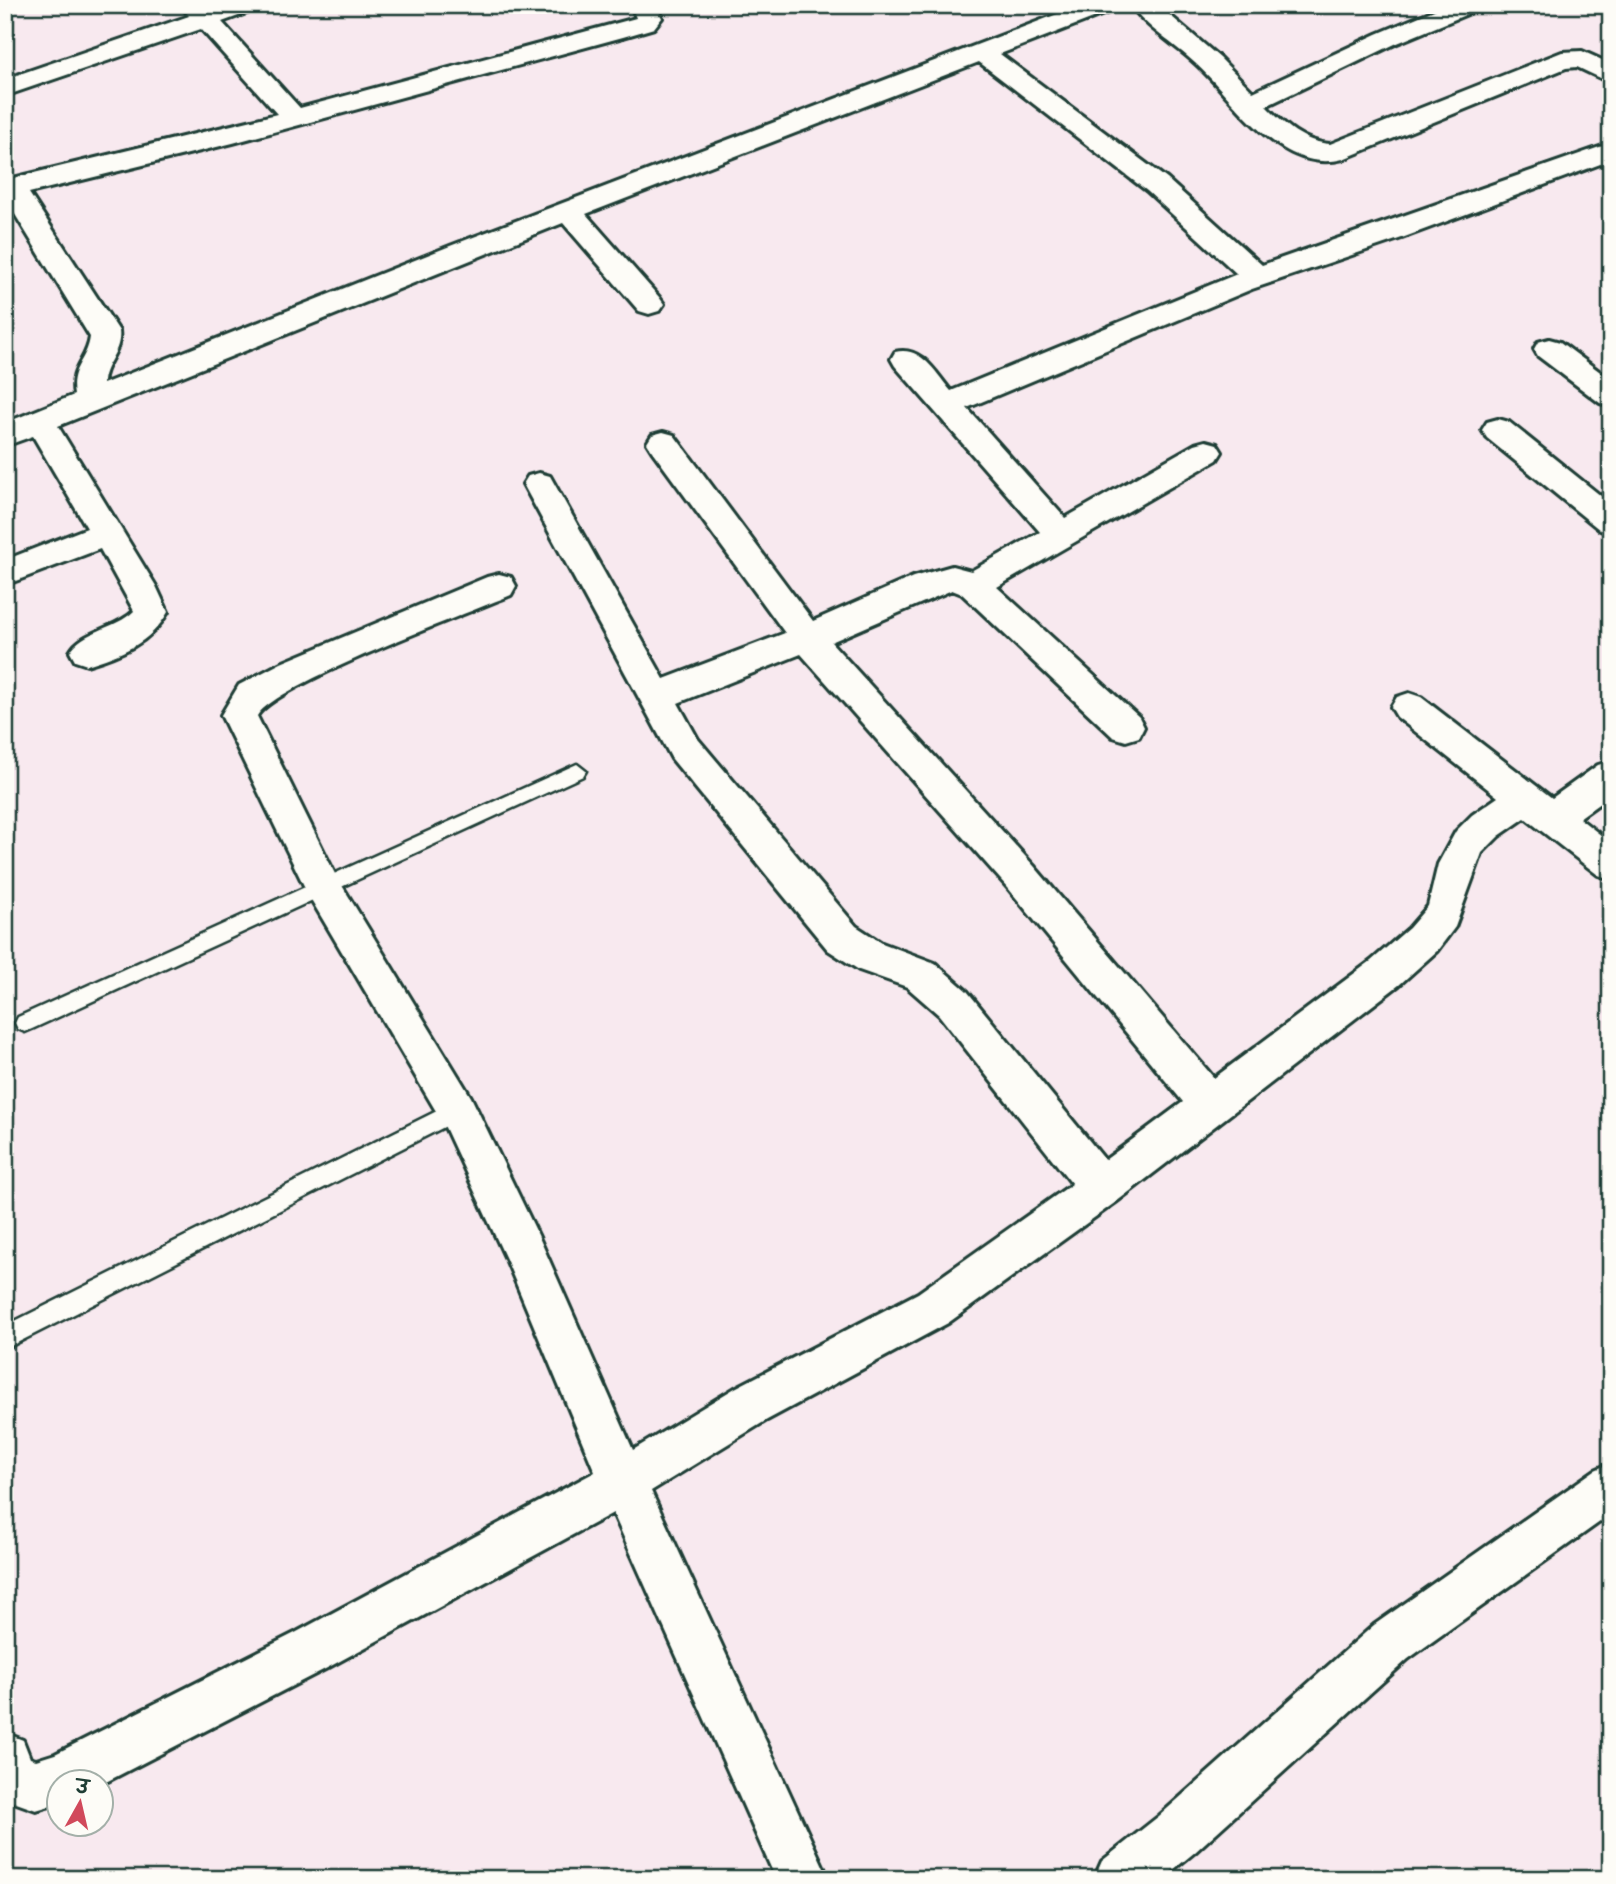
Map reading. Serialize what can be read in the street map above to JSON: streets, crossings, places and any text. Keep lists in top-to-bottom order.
{
  "north": "top"
}
